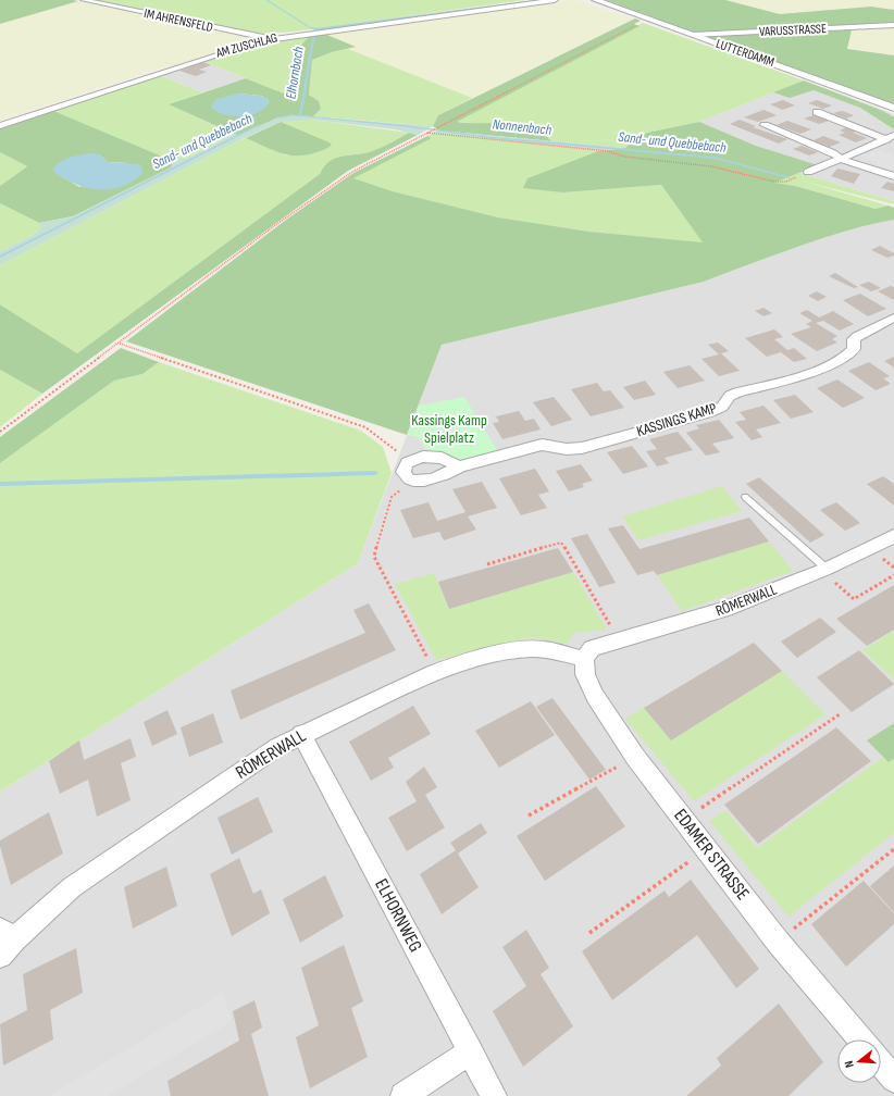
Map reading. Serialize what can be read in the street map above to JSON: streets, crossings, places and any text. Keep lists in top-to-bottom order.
{
  "streets": {
    "street": [
      "IM AHRENSFELD",
      "VARUSSTRASSE",
      "AM ZUSCHLAG",
      "LUTTERDAMM",
      "KASSINGS KAMP",
      "RÖMERWALL",
      "EDAMER STRASSE",
      "ELHORNWEG"
    ]
  },
  "crossings": [
    ["IM AHRENSFELD", "AM ZUSCHLAG"],
    ["VARUSSTRASSE", "LUTTERDAMM"],
    ["RÖMERWALL", "EDAMER STRASSE"],
    ["RÖMERWALL", "ELHORNWEG"]
  ],
  "water": ["Elhornbach", "Nonnenbach", "Sand- und Quebbebach"],
  "parks": ["Kassings Kamp Spielplatz"],
  "north": "left"
}
